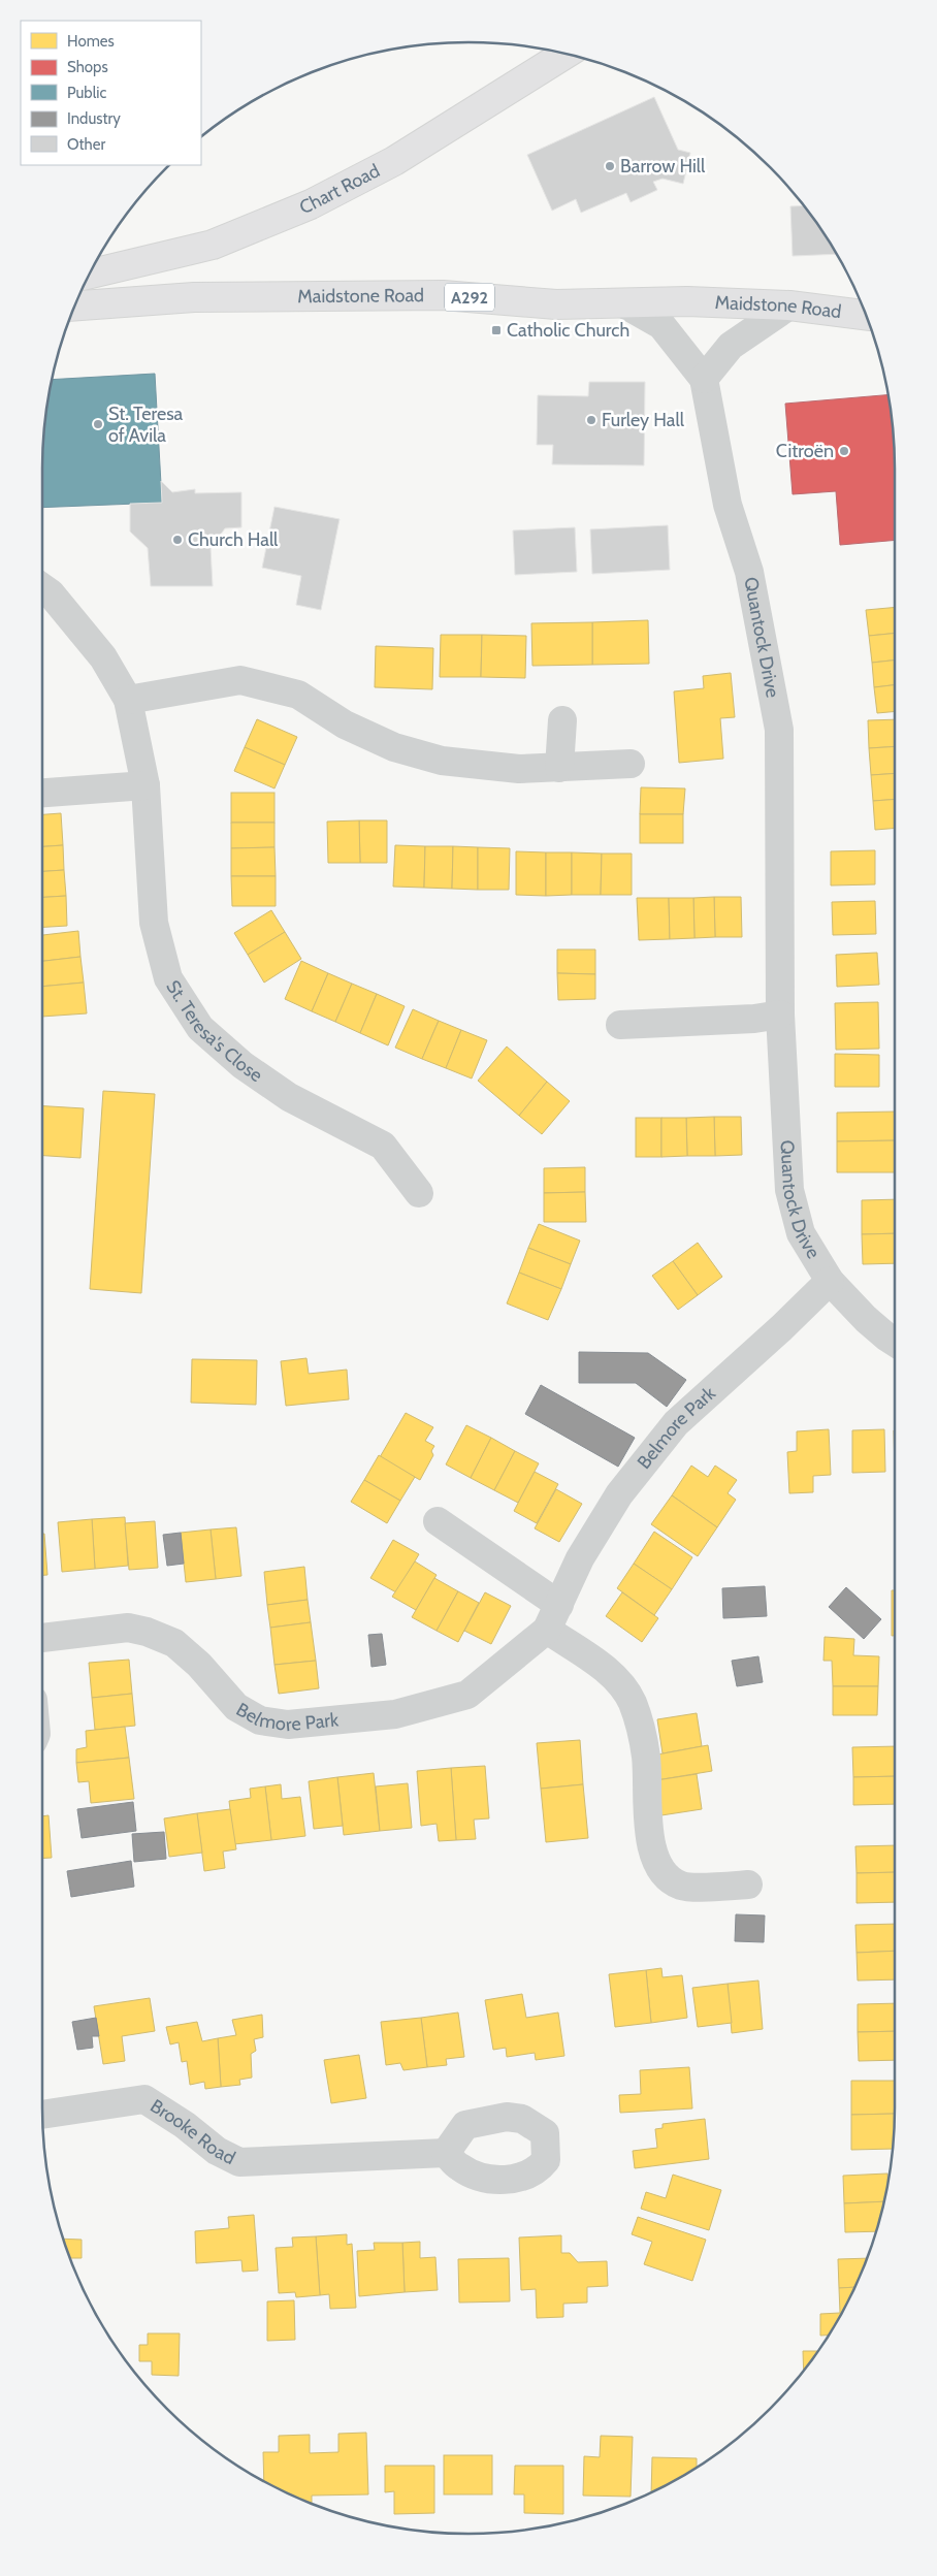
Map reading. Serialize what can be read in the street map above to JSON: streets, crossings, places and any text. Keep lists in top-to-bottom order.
{
  "streets": {
    "main road": ["Chart Road", "Maidstone Road", "A292"],
    "street": [
      "Quantock Drive",
      "St. Teresa's Close",
      "Belmore Park",
      "Brooke Road"
    ]
  },
  "crossings": [
    ["Maidstone Road", "Quantock Drive"],
    ["Quantock Drive", "Belmore Park"]
  ],
  "places": {
    "other": [
      "Barrow Hill",
      "Furley Hall",
      "St. Teresa of Avila",
      "Citroën",
      "Church Hall"
    ],
    "transit": ["Catholic Church"]
  },
  "legend": [
    "Homes",
    "Shops",
    "Public",
    "Industry",
    "Other"
  ]
}
